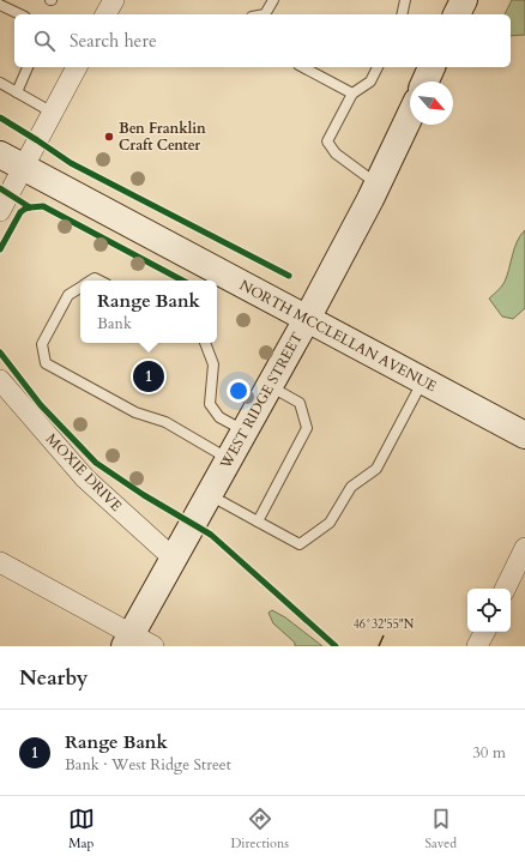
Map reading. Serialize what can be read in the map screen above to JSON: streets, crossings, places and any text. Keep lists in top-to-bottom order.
{
  "streets": {
    "street": ["NORTH MCCLELLAN AVENUE", "WEST RIDGE STREET", "MOXIE DRIVE"]
  },
  "crossings": [
    ["NORTH MCCLELLAN AVENUE", "WEST RIDGE STREET"],
    ["WEST RIDGE STREET", "MOXIE DRIVE"]
  ],
  "places": ["Ben Franklin Craft Center"],
  "north": "bottom right",
  "page": {
    "search": "Search here",
    "popup": ["Range Bank", "Bank"],
    "pins": "1",
    "heading": "Nearby",
    "list": [
      {
        "mark": "1",
        "name": "Range Bank",
        "note": "Bank · West Ridge Street",
        "value": "30 m"
      }
    ],
    "nav": ["Map", "Directions", "Saved"]
  },
  "coordinates": ["46°32'55\"N"]
}
